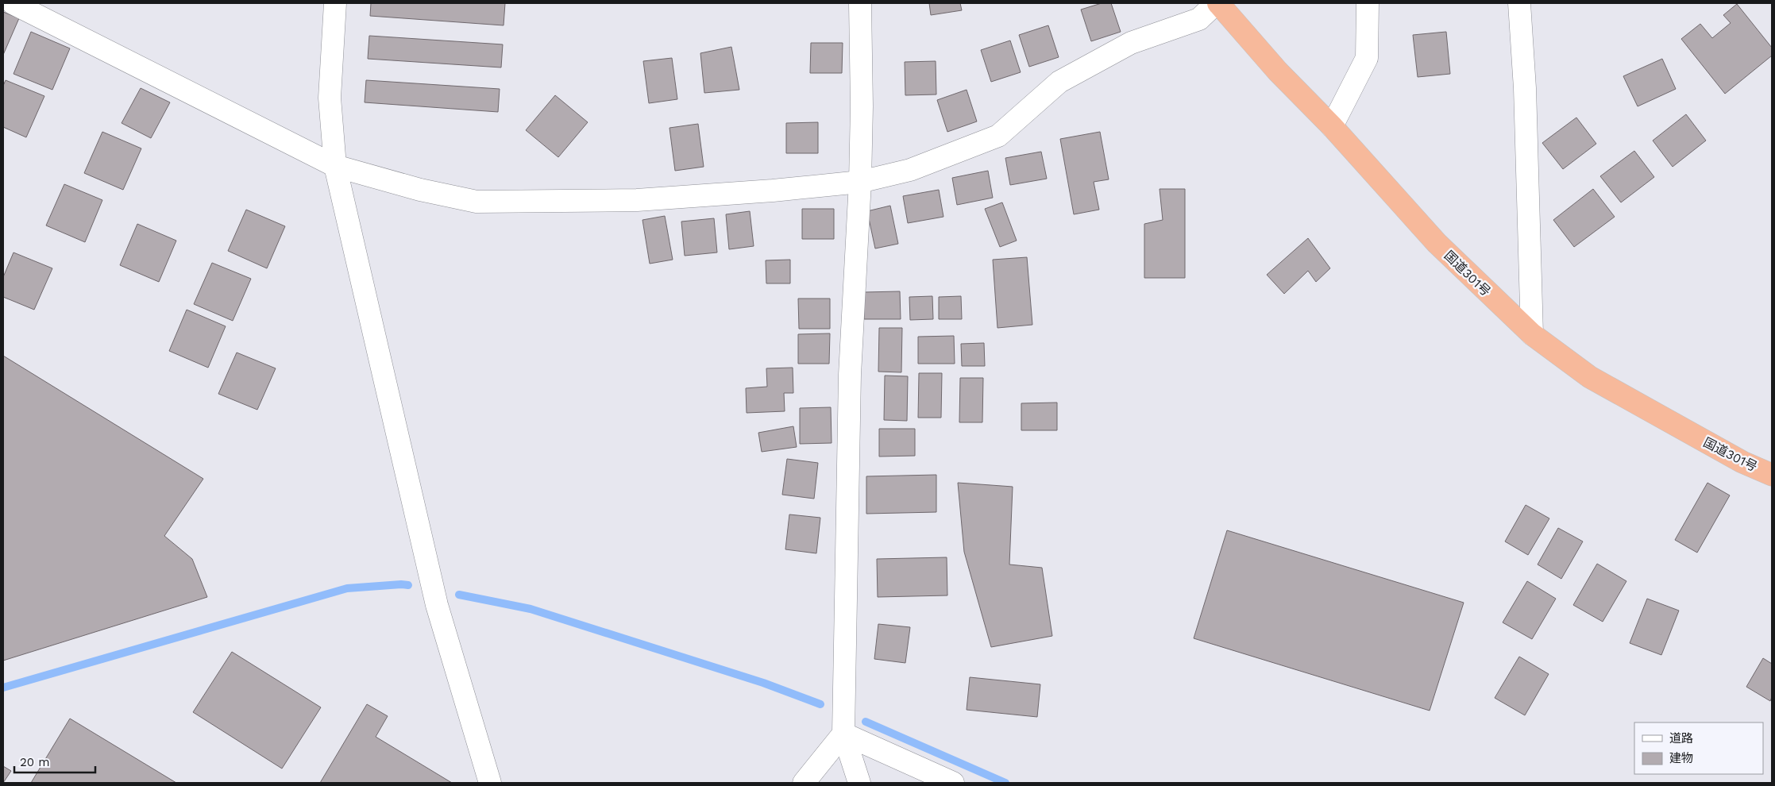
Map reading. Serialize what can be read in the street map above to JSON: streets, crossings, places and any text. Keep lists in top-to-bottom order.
{
  "streets": {
    "highway": ["国道301号"]
  },
  "legend": ["道路", "建物"],
  "scale_bar": "20 m"
}
